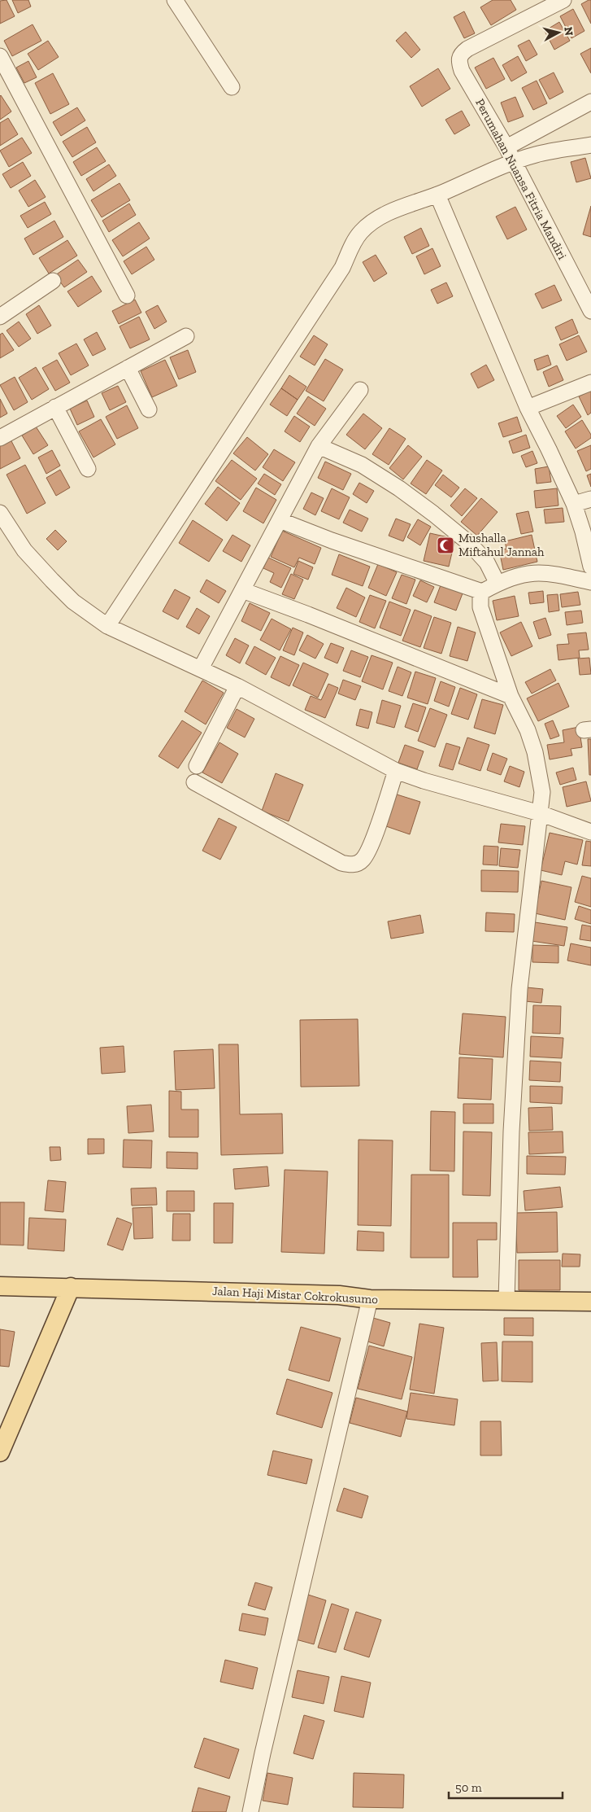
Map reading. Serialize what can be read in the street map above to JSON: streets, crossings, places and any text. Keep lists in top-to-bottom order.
{
  "streets": {
    "main road": ["Jalan Haji Mistar Cokrokusumo"],
    "street": ["Perumahan Nuansa Fitria Mandiri"]
  },
  "places": {
    "mosque": ["Mushalla Miftahul Jannah"]
  },
  "scale_bar": "50 m",
  "north": "right"
}
